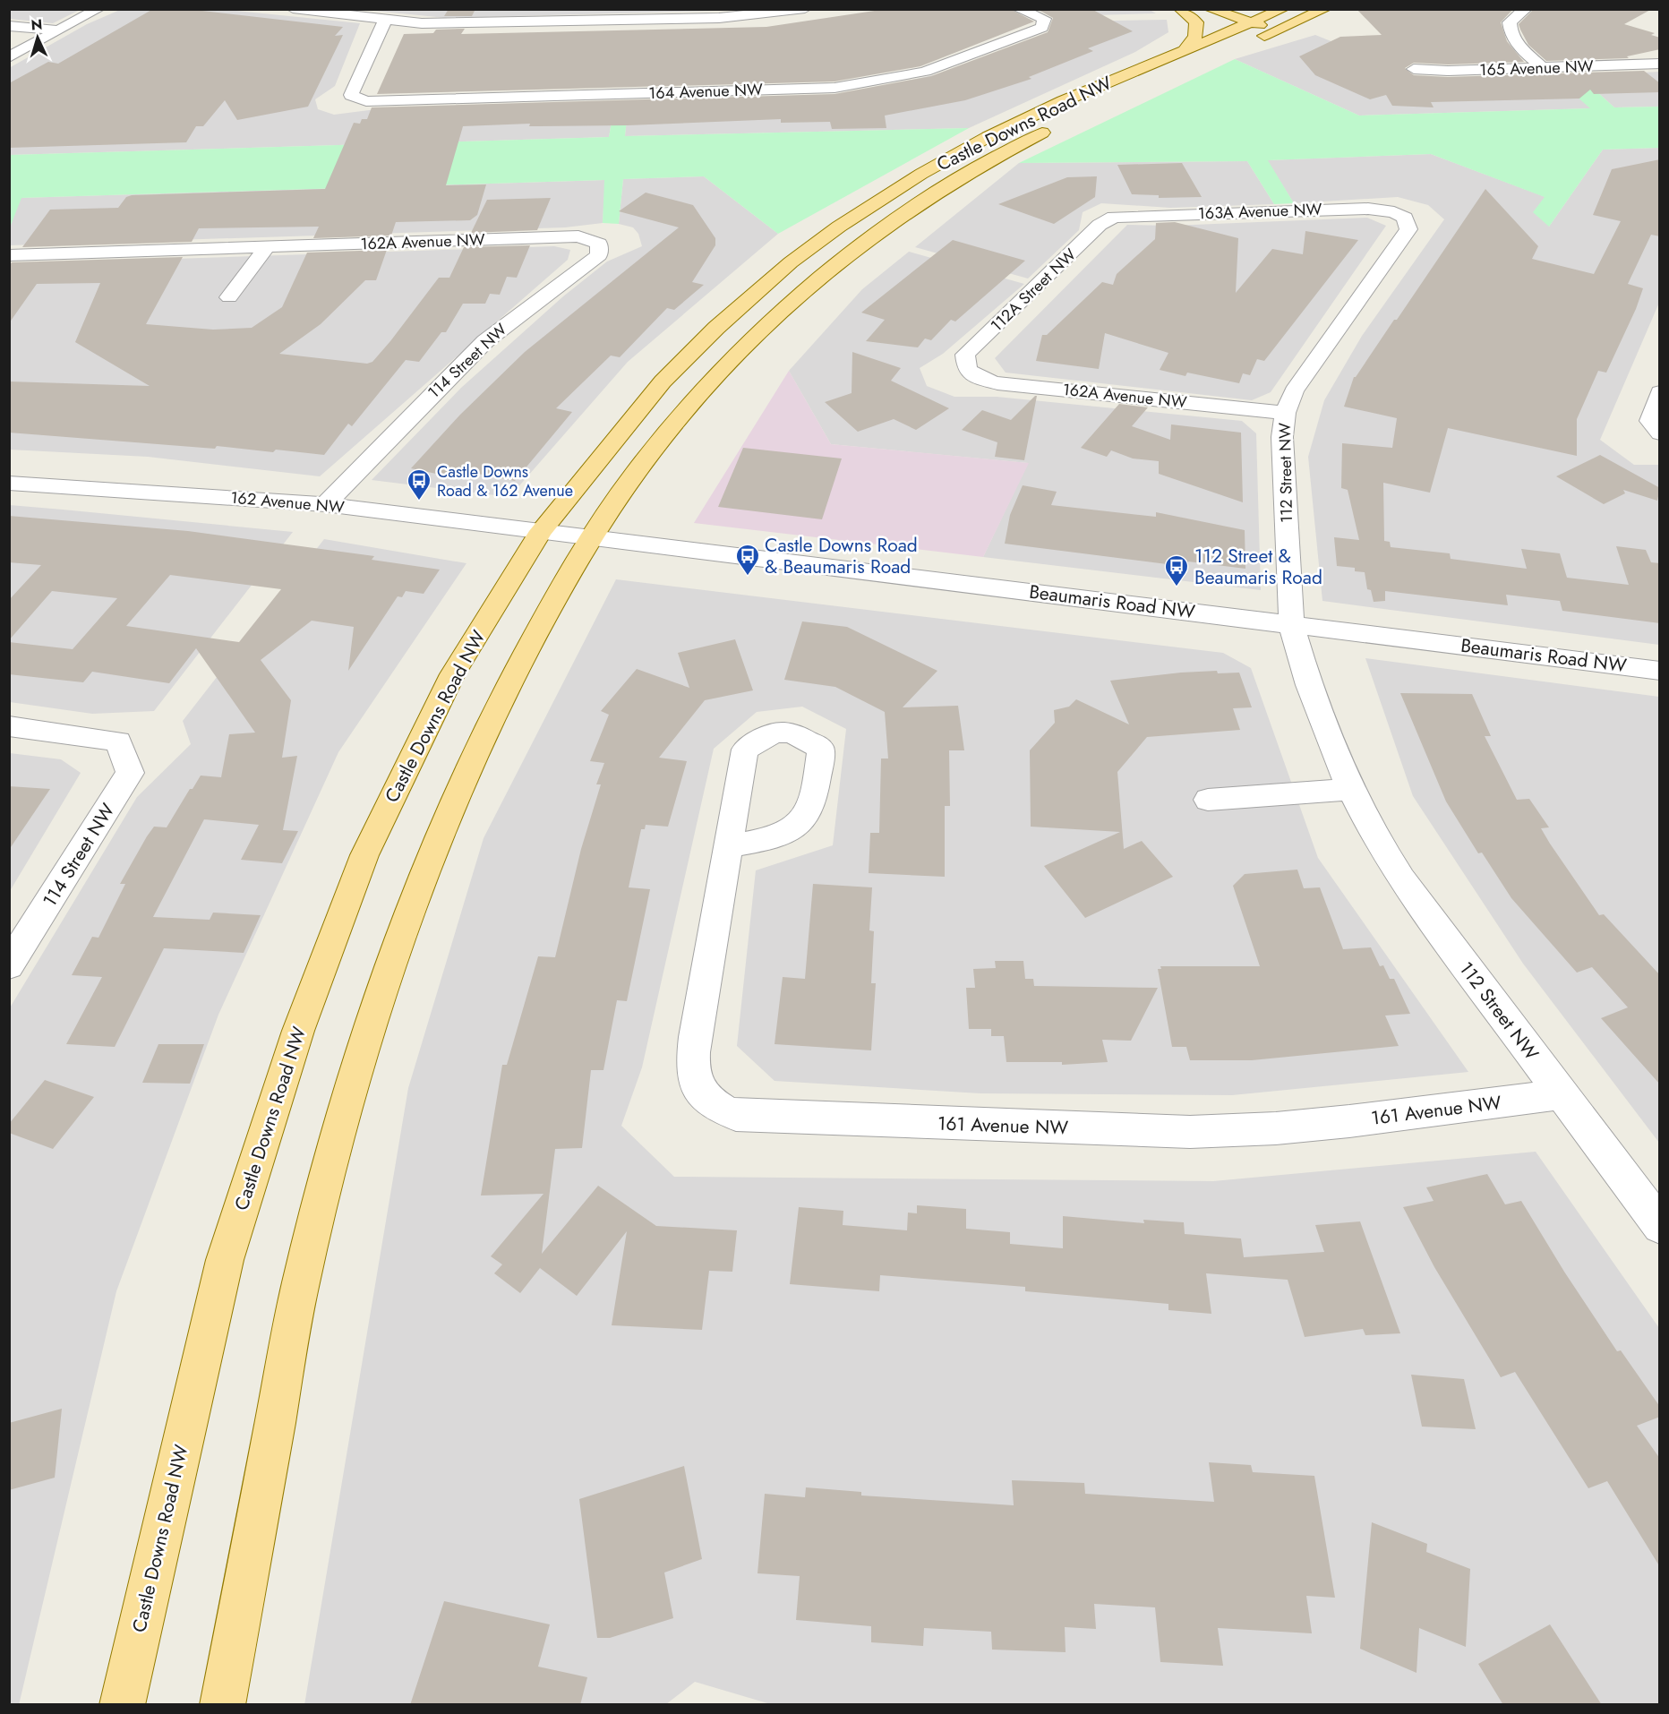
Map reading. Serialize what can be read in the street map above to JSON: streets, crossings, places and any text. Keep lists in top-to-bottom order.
{
  "streets": {
    "main road": ["Castle Downs Road NW"],
    "street": [
      "165 Avenue NW",
      "164 Avenue NW",
      "163A Avenue NW",
      "162A Avenue NW",
      "112A Street NW",
      "114 Street NW",
      "112 Street NW",
      "162 Avenue NW",
      "Beaumaris Road NW",
      "161 Avenue NW"
    ]
  },
  "crossings": [
    ["Castle Downs Road NW", "162 Avenue NW"],
    ["Castle Downs Road NW", "Beaumaris Road NW"],
    ["163A Avenue NW", "112A Street NW"],
    ["163A Avenue NW", "112 Street NW"],
    ["162A Avenue NW", "112A Street NW"],
    ["162A Avenue NW", "114 Street NW"],
    ["162A Avenue NW", "112 Street NW"],
    ["114 Street NW", "162 Avenue NW"],
    ["112 Street NW", "Beaumaris Road NW"],
    ["112 Street NW", "161 Avenue NW"],
    ["162 Avenue NW", "Beaumaris Road NW"]
  ],
  "places": {
    "bus stop": ["Castle Downs Road & 162 Avenue", "Castle Downs Road & Beaumaris Road", "112 Street & Beaumaris Road"]
  },
  "north": "top"
}
